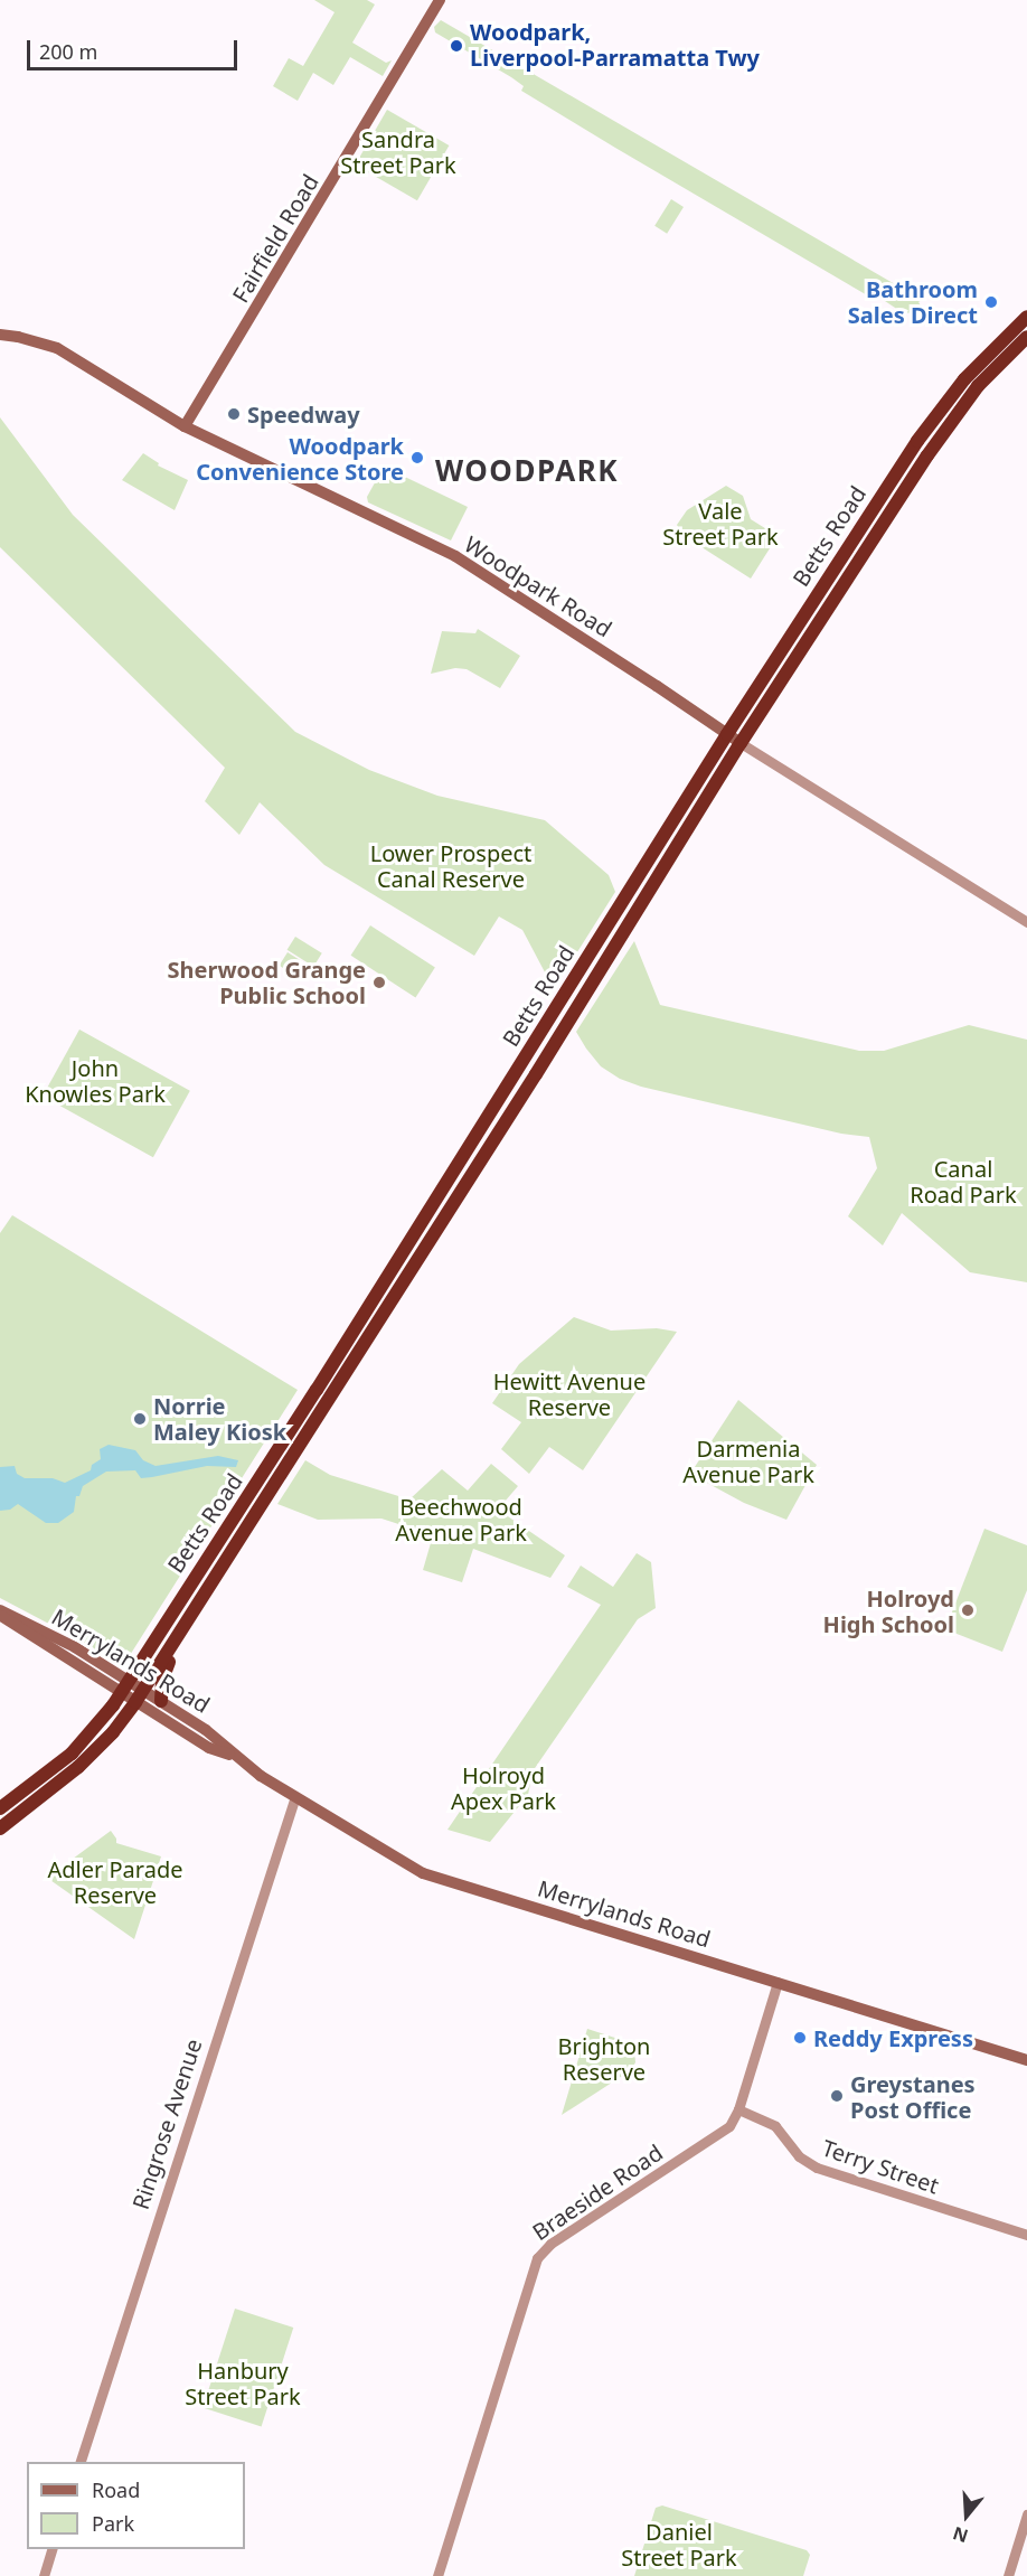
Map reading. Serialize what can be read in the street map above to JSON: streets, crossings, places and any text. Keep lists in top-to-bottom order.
{
  "streets": {
    "highway": ["Betts Road"],
    "main road": ["Fairfield Road", "Woodpark Road", "Merrylands Road"],
    "street": ["Ringrose Avenue", "Terry Street", "Braeside Road"]
  },
  "crossings": [
    ["Fairfield Road", "Woodpark Road"],
    ["Betts Road", "Woodpark Road"],
    ["Betts Road", "Merrylands Road"],
    ["Merrylands Road", "Ringrose Avenue"],
    ["Merrylands Road", "Braeside Road"],
    ["Terry Street", "Braeside Road"]
  ],
  "districts": ["WOODPARK"],
  "parks": [
    "Sandra Street Park",
    "Vale Street Park",
    "Lower Prospect Canal Reserve",
    "John Knowles Park",
    "Canal Road Park",
    "Hewitt Avenue Reserve",
    "Darmenia Avenue Park",
    "Beechwood Avenue Park",
    "Holroyd Apex Park",
    "Adler Parade Reserve",
    "Brighton Reserve",
    "Hanbury Street Park",
    "Daniel Street Park"
  ],
  "places": [
    "Woodpark, Liverpool-Parramatta Twy",
    "Bathroom Sales Direct",
    "Speedway",
    "Woodpark Convenience Store",
    "Sherwood Grange Public School",
    "Norrie Maley Kiosk",
    "Holroyd High School",
    "Reddy Express",
    "Greystanes Post Office"
  ],
  "legend": ["Road", "Park"],
  "scale_bar": "200 m",
  "north": "bottom"
}
